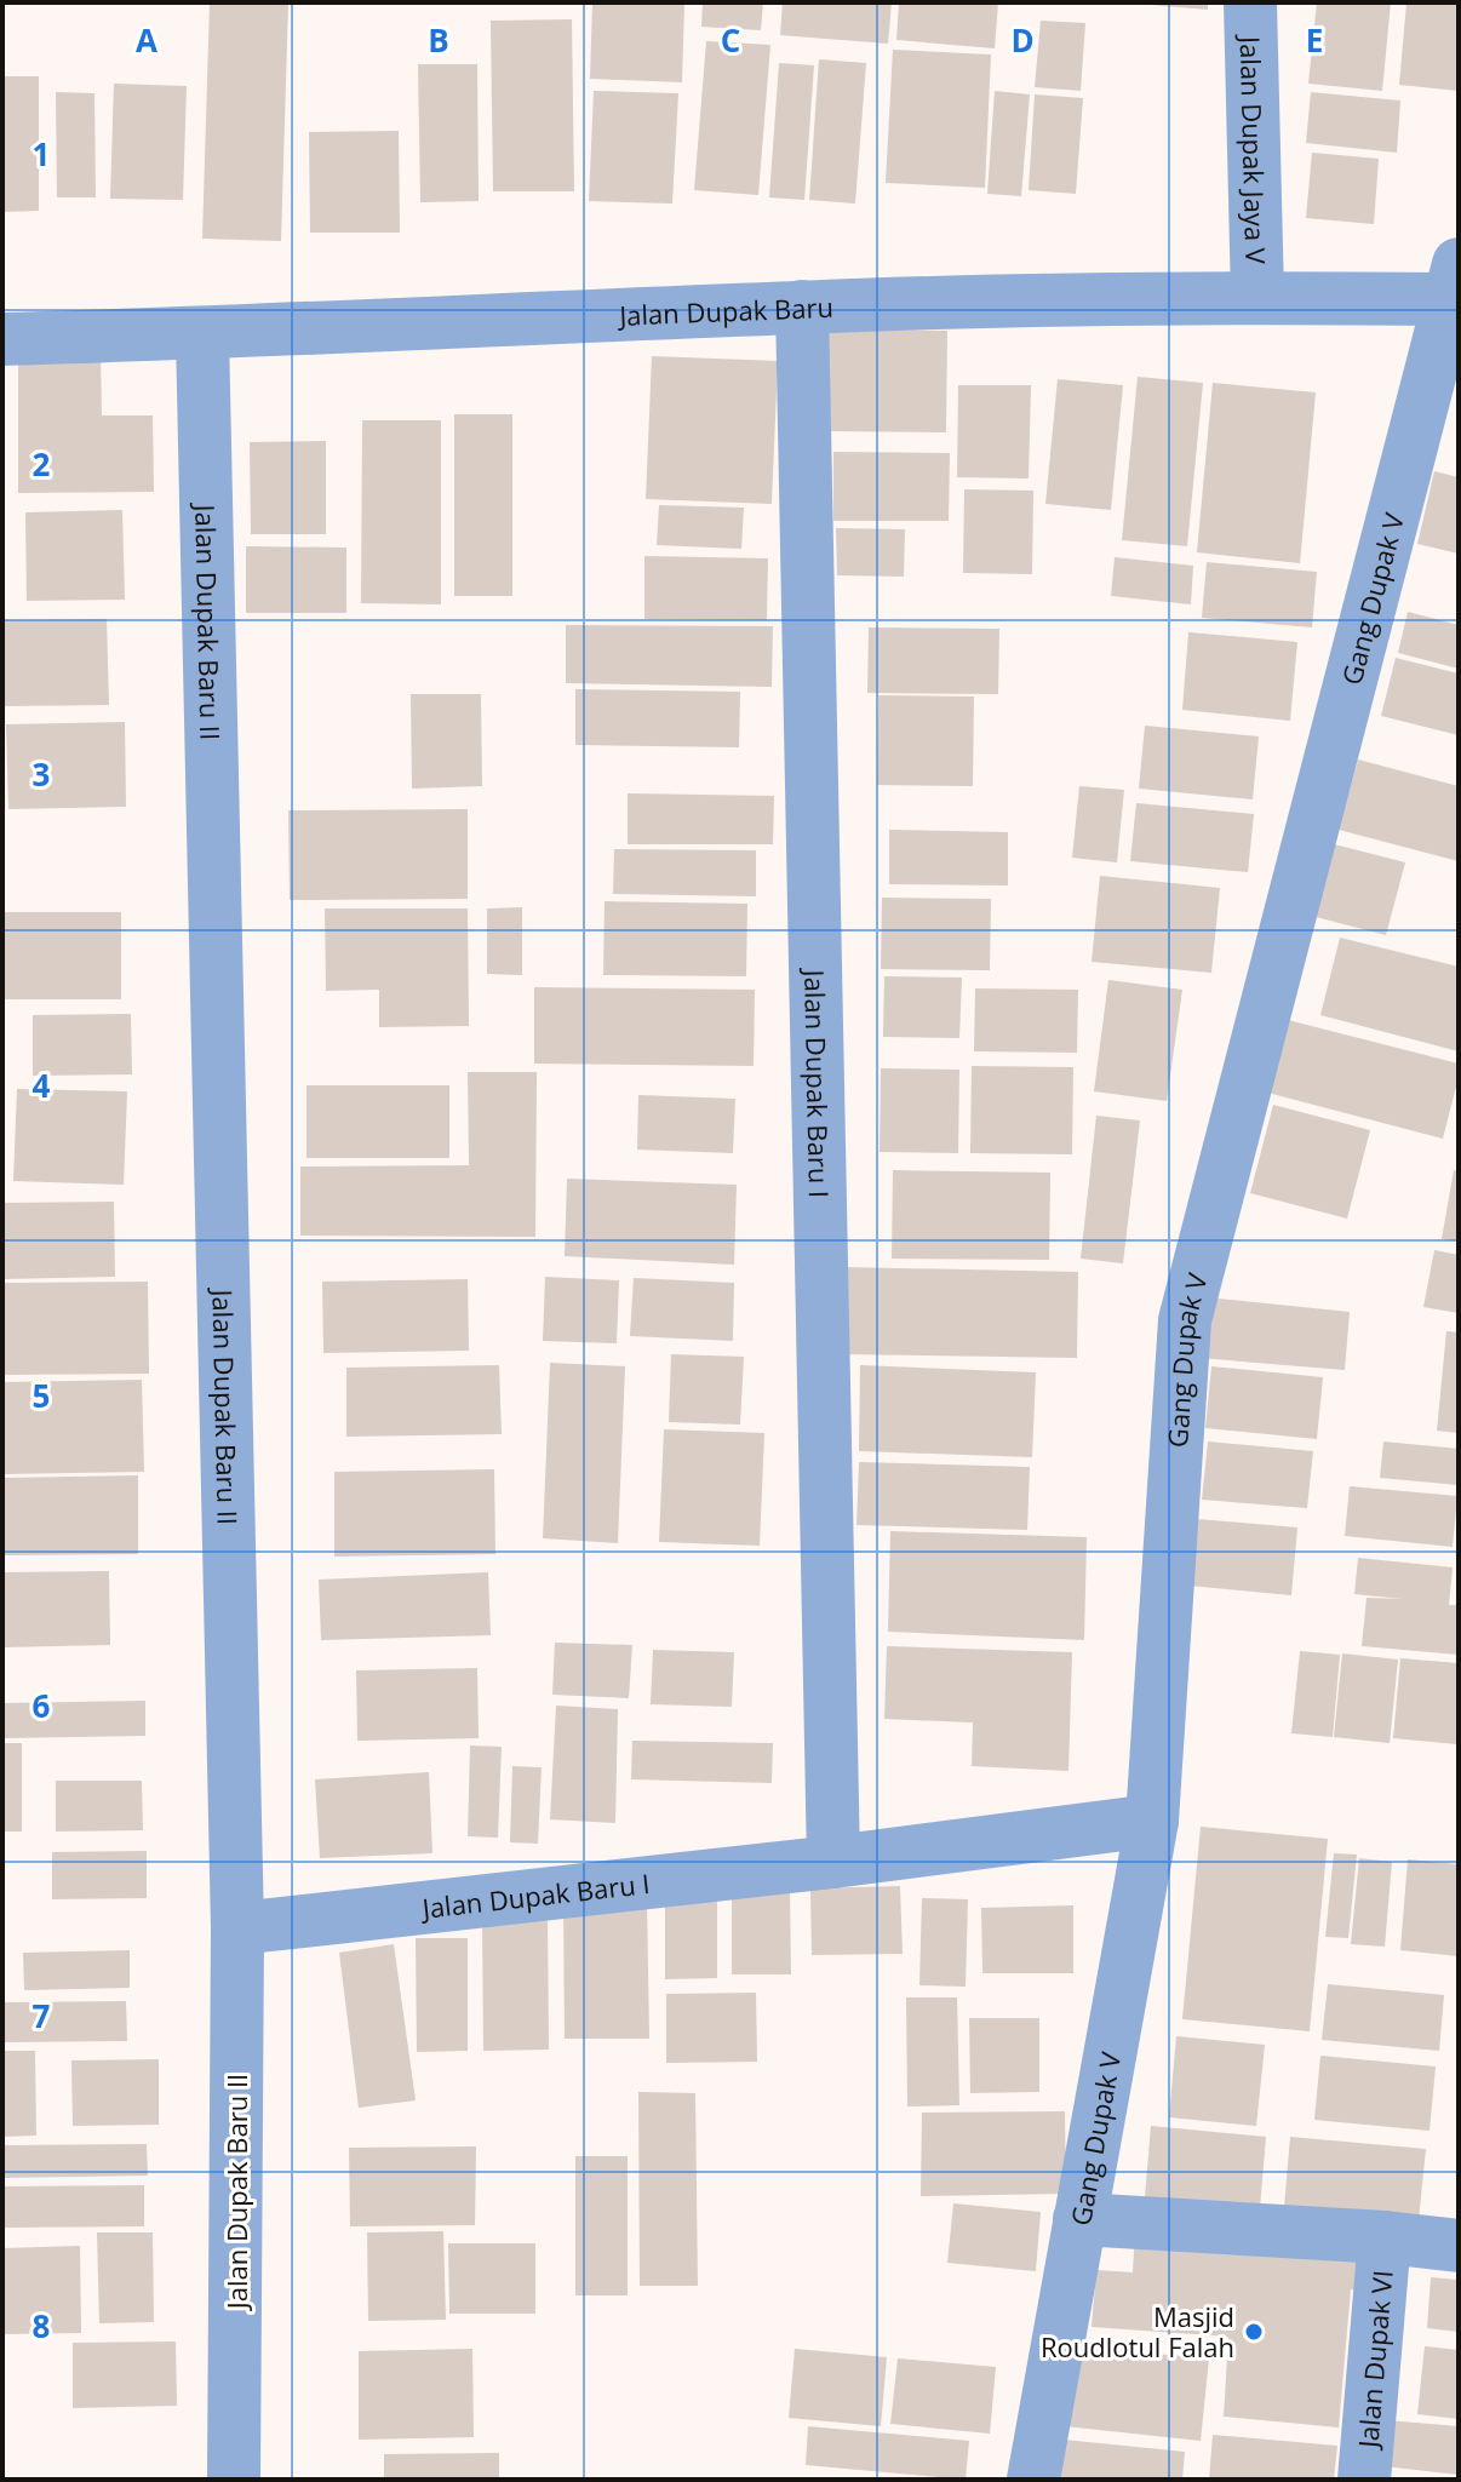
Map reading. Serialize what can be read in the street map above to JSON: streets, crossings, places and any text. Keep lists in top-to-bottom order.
{
  "streets": {
    "street": [
      "Jalan Dupak Jaya V",
      "Jalan Dupak Baru",
      "Gang Dupak V",
      "Jalan Dupak Baru II",
      "Jalan Dupak Baru I",
      "Jalan Dupak VI"
    ]
  },
  "crossings": [
    ["Jalan Dupak Jaya V", "Jalan Dupak Baru"],
    ["Jalan Dupak Baru", "Gang Dupak V"],
    ["Jalan Dupak Baru", "Jalan Dupak Baru II"],
    ["Jalan Dupak Baru", "Jalan Dupak Baru I"],
    ["Gang Dupak V", "Jalan Dupak Baru I"],
    ["Jalan Dupak Baru II", "Jalan Dupak Baru I"]
  ],
  "places": ["Masjid Roudlotul Falah"],
  "grid": {
    "columns": [
      "A",
      "B",
      "C",
      "D",
      "E"
    ],
    "rows": [
      "1",
      "2",
      "3",
      "4",
      "5",
      "6",
      "7",
      "8"
    ]
  }
}
